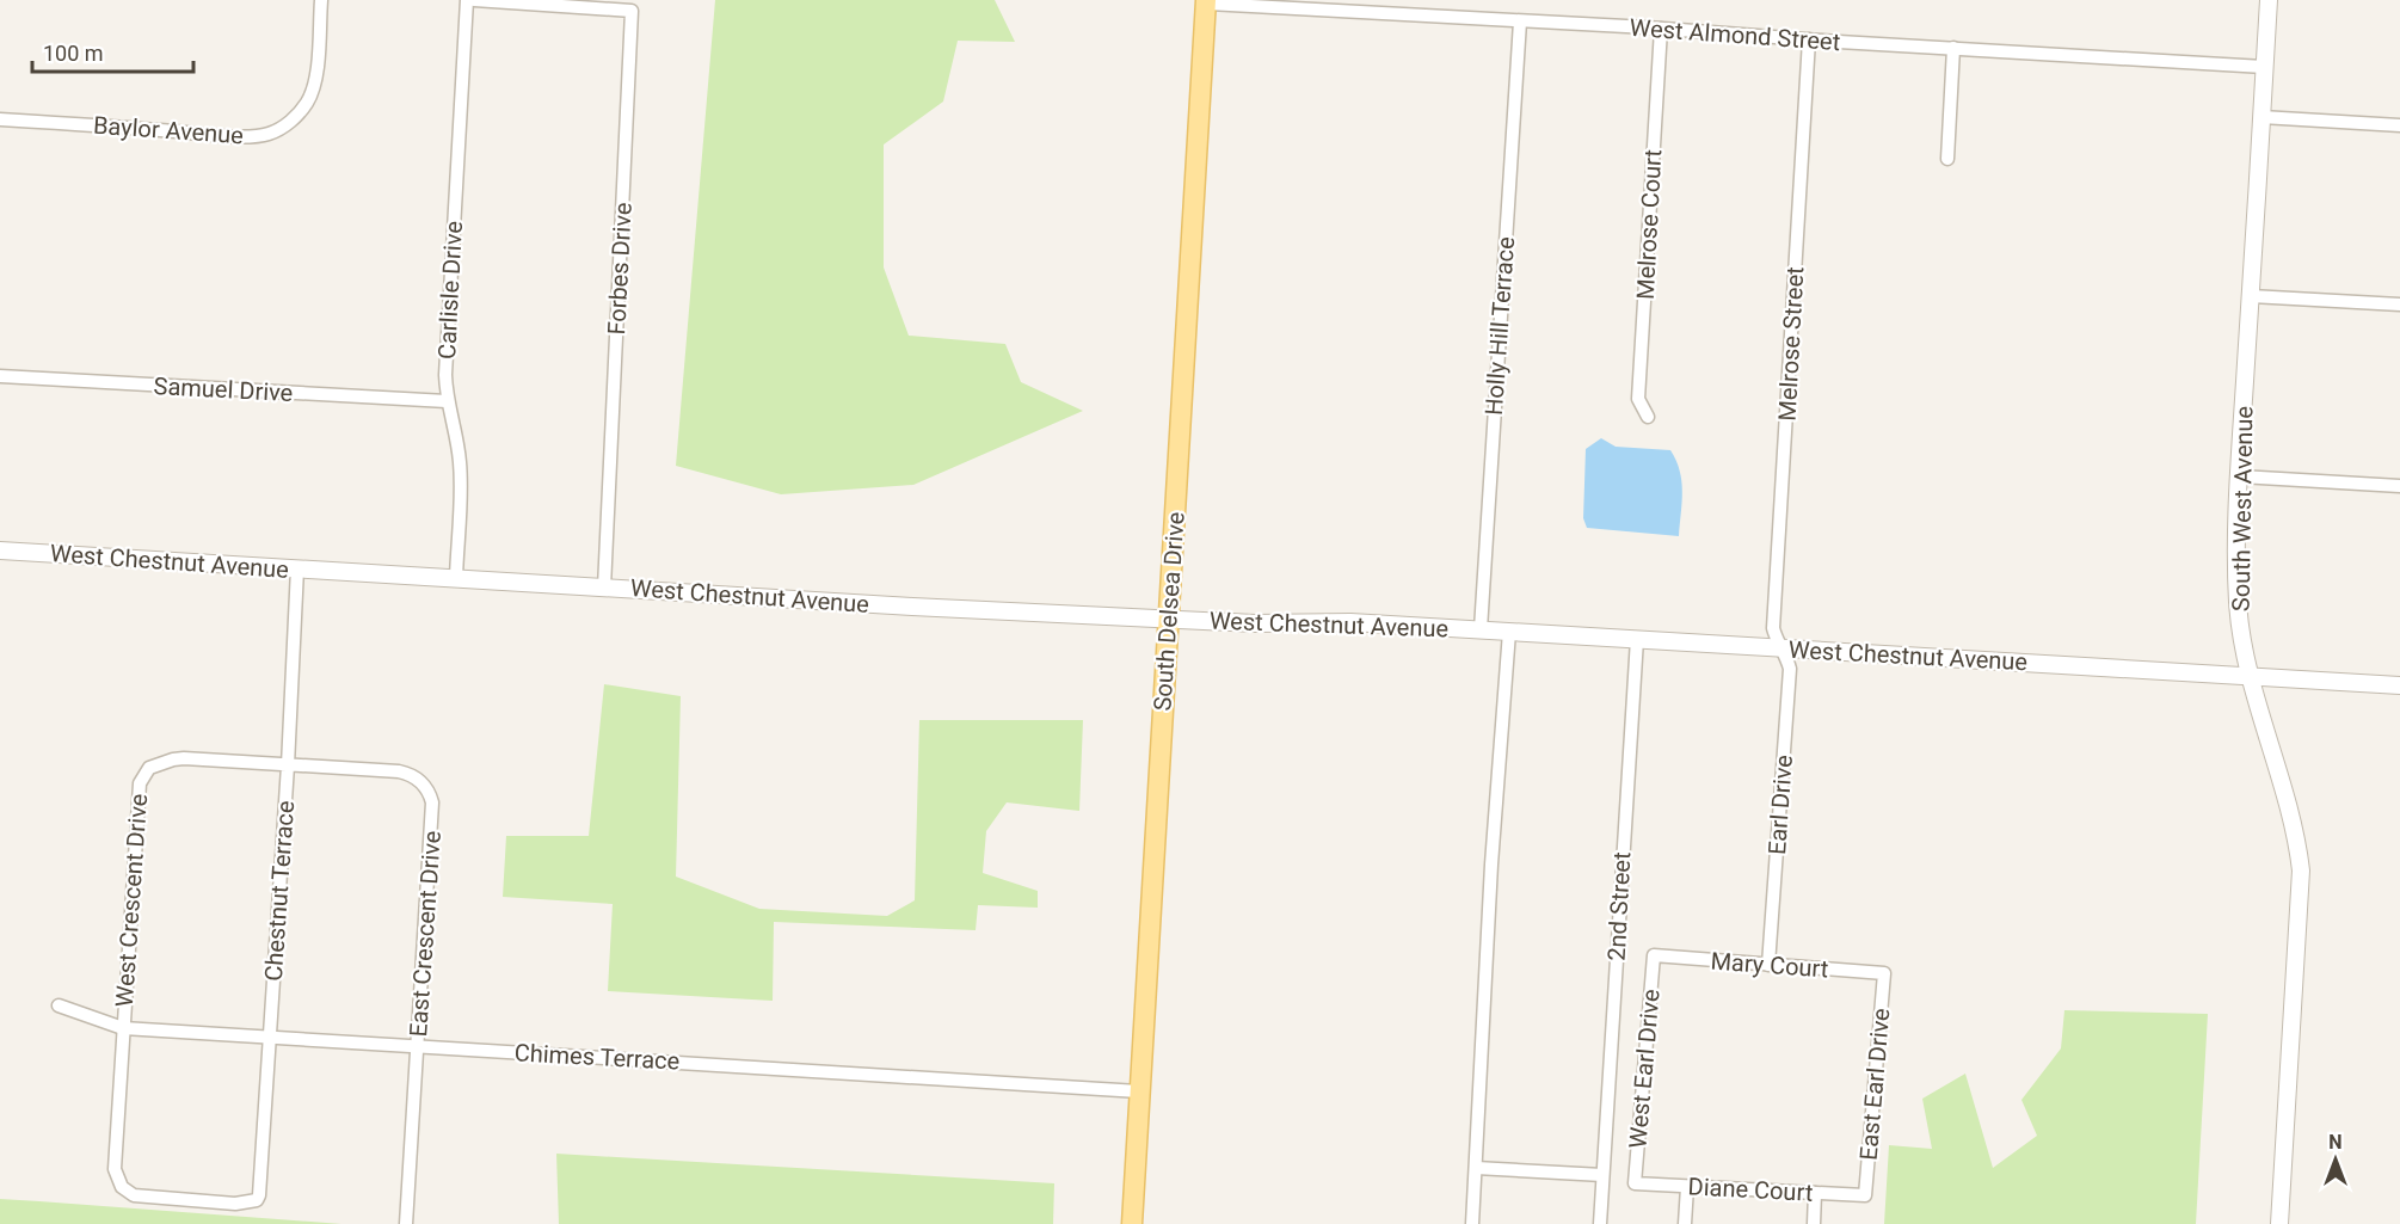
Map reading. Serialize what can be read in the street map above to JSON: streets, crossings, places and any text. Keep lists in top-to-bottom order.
{
  "streets": {
    "main road": ["South Delsea Drive"],
    "street": [
      "West Almond Street",
      "Baylor Avenue",
      "Melrose Court",
      "Forbes Drive",
      "Carlisle Drive",
      "Holly Hill Terrace",
      "Melrose Street",
      "Samuel Drive",
      "South West Avenue",
      "West Chestnut Avenue",
      "Earl Drive",
      "Chestnut Terrace",
      "West Crescent Drive",
      "2nd Street",
      "East Crescent Drive",
      "Mary Court",
      "Chimes Terrace",
      "West Earl Drive",
      "East Earl Drive",
      "Diane Court"
    ]
  },
  "crossings": [
    ["West Almond Street", "Melrose Court"],
    ["West Almond Street", "Holly Hill Terrace"],
    ["West Almond Street", "Melrose Street"],
    ["West Almond Street", "South West Avenue"],
    ["West Almond Street", "South Delsea Drive"],
    ["Forbes Drive", "West Chestnut Avenue"],
    ["Carlisle Drive", "Samuel Drive"],
    ["Carlisle Drive", "West Chestnut Avenue"],
    ["Holly Hill Terrace", "West Chestnut Avenue"],
    ["Melrose Street", "West Chestnut Avenue"],
    ["Melrose Street", "Earl Drive"],
    ["South West Avenue", "West Chestnut Avenue"],
    ["West Chestnut Avenue", "South Delsea Drive"],
    ["West Chestnut Avenue", "Earl Drive"],
    ["West Chestnut Avenue", "Chestnut Terrace"],
    ["West Chestnut Avenue", "2nd Street"],
    ["South Delsea Drive", "Chimes Terrace"],
    ["Earl Drive", "Mary Court"],
    ["Chestnut Terrace", "West Crescent Drive"],
    ["Chestnut Terrace", "East Crescent Drive"],
    ["Chestnut Terrace", "Chimes Terrace"],
    ["West Crescent Drive", "East Crescent Drive"],
    ["West Crescent Drive", "Chimes Terrace"],
    ["East Crescent Drive", "Chimes Terrace"],
    ["Mary Court", "West Earl Drive"],
    ["Mary Court", "East Earl Drive"],
    ["West Earl Drive", "Diane Court"],
    ["East Earl Drive", "Diane Court"]
  ],
  "scale_bar": "100 m",
  "north": "top"
}
